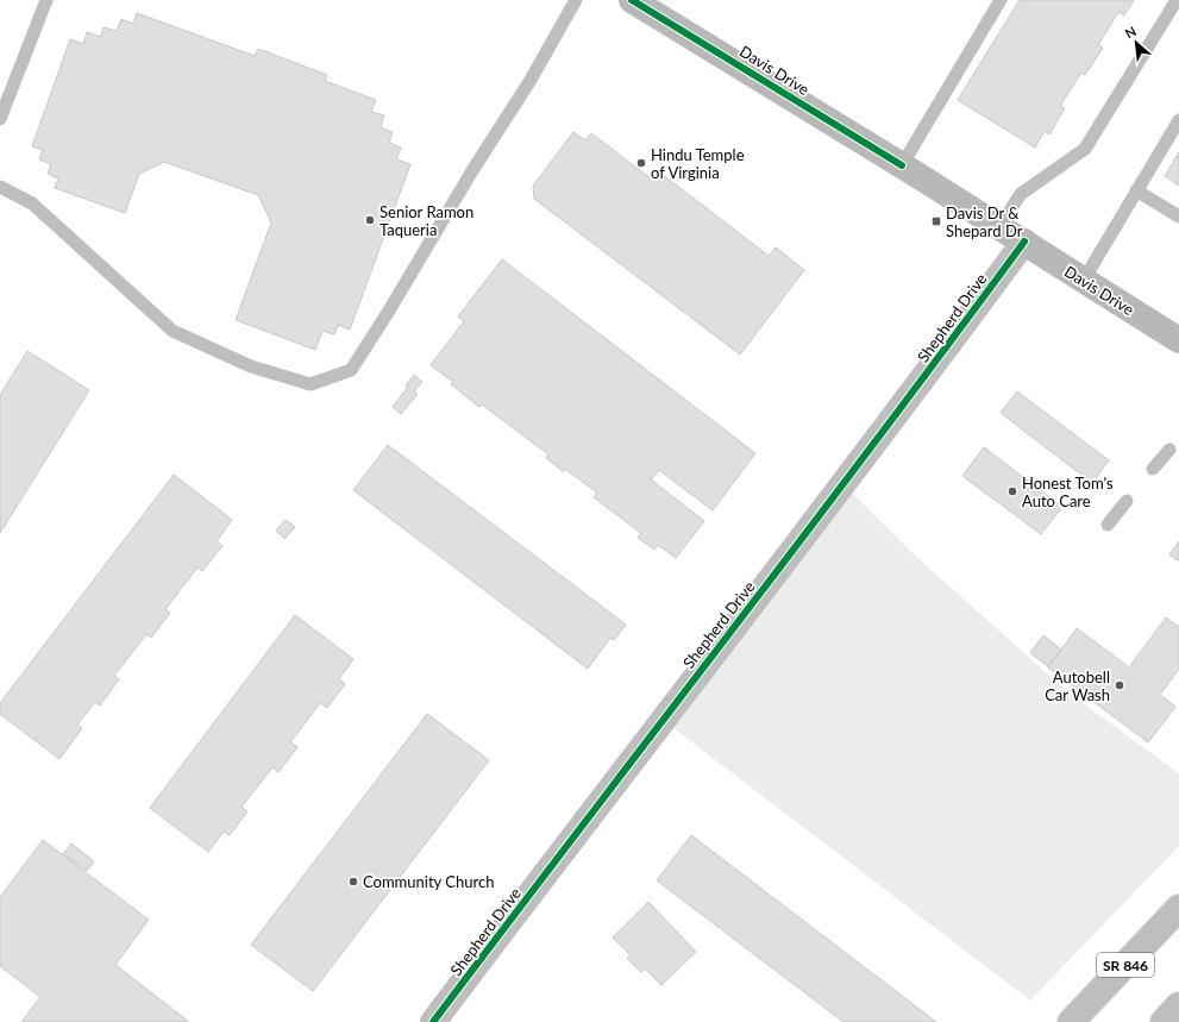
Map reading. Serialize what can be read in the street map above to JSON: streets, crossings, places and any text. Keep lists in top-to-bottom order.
{
  "streets": {
    "main road": ["Davis Drive"],
    "street": ["Shepherd Drive", "SR 846"]
  },
  "crossings": [
    ["Davis Drive", "Shepherd Drive"]
  ],
  "places": {
    "other": [
      "Hindu Temple of Virginia",
      "Senior Ramon Taqueria",
      "Honest Tom's Auto Care",
      "Autobell Car Wash",
      "Community Church"
    ],
    "transit": ["Davis Dr & Shepard Dr"]
  },
  "north": "top left"
}
